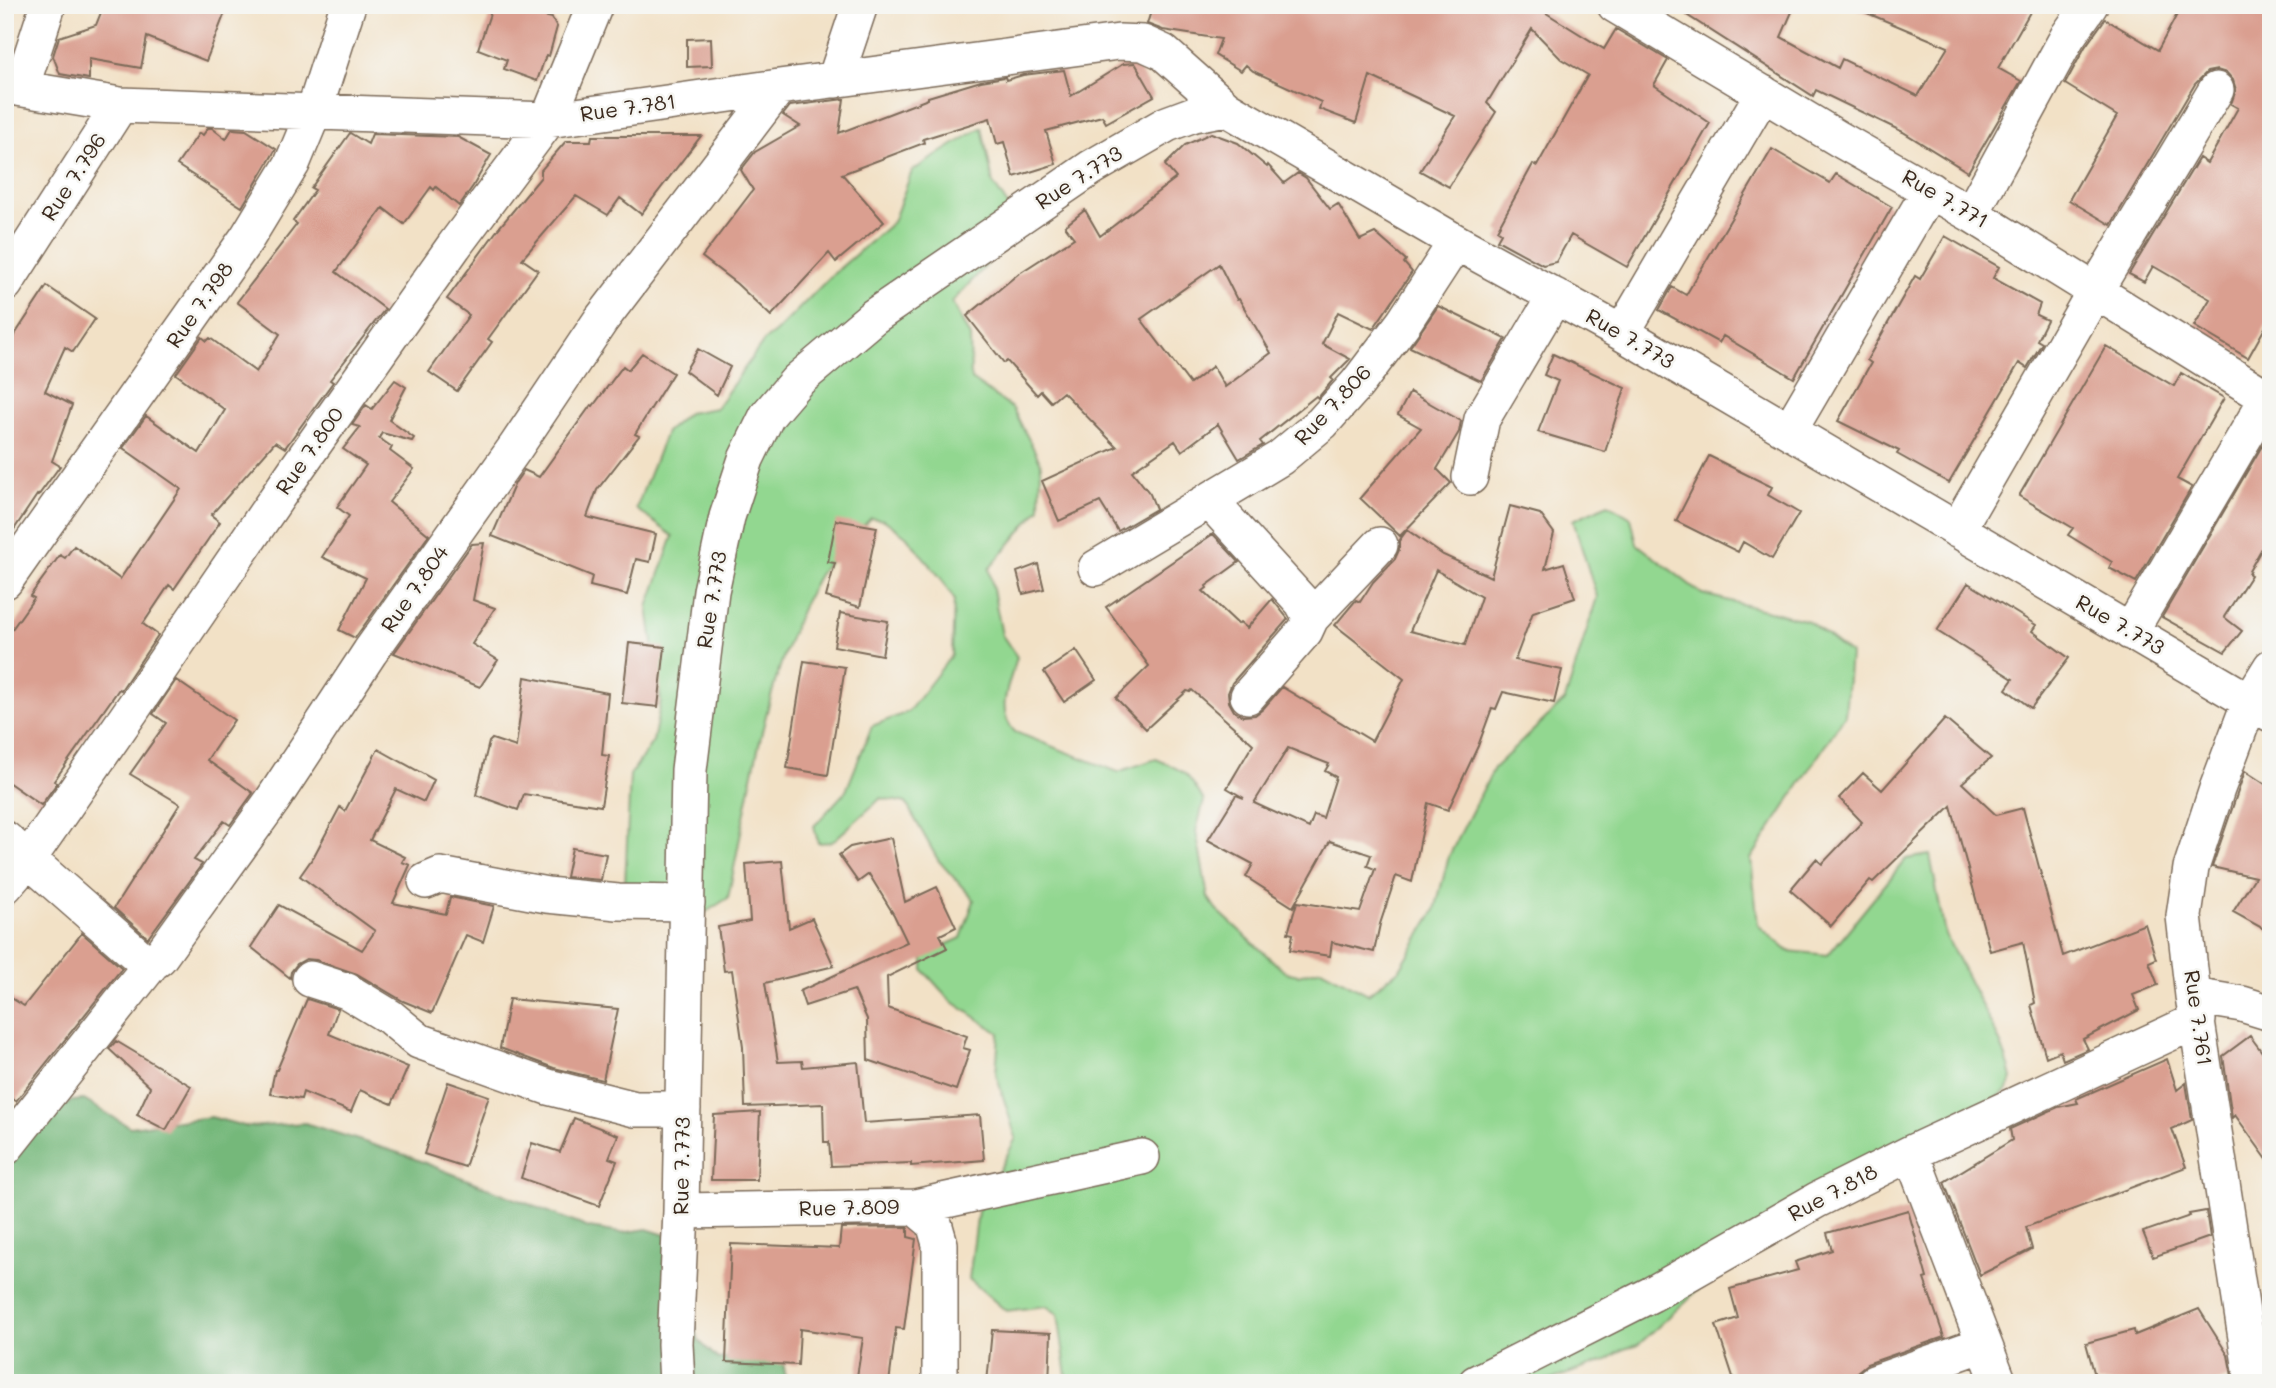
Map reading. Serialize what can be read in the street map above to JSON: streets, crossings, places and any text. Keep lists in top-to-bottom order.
{
  "streets": {
    "street": [
      "Rue 7.781",
      "Rue 7.796",
      "Rue 7.773",
      "Rue 7.771",
      "Rue 7.798",
      "Rue 7.806",
      "Rue 7.800",
      "Rue 7.804",
      "Rue 7.761",
      "Rue 7.818",
      "Rue 7.809"
    ]
  },
  "crossings": [
    ["Rue 7.781", "Rue 7.796"],
    ["Rue 7.781", "Rue 7.773"],
    ["Rue 7.781", "Rue 7.798"],
    ["Rue 7.781", "Rue 7.800"],
    ["Rue 7.781", "Rue 7.804"],
    ["Rue 7.773", "Rue 7.806"],
    ["Rue 7.773", "Rue 7.761"],
    ["Rue 7.773", "Rue 7.809"],
    ["Rue 7.761", "Rue 7.818"]
  ]
}
